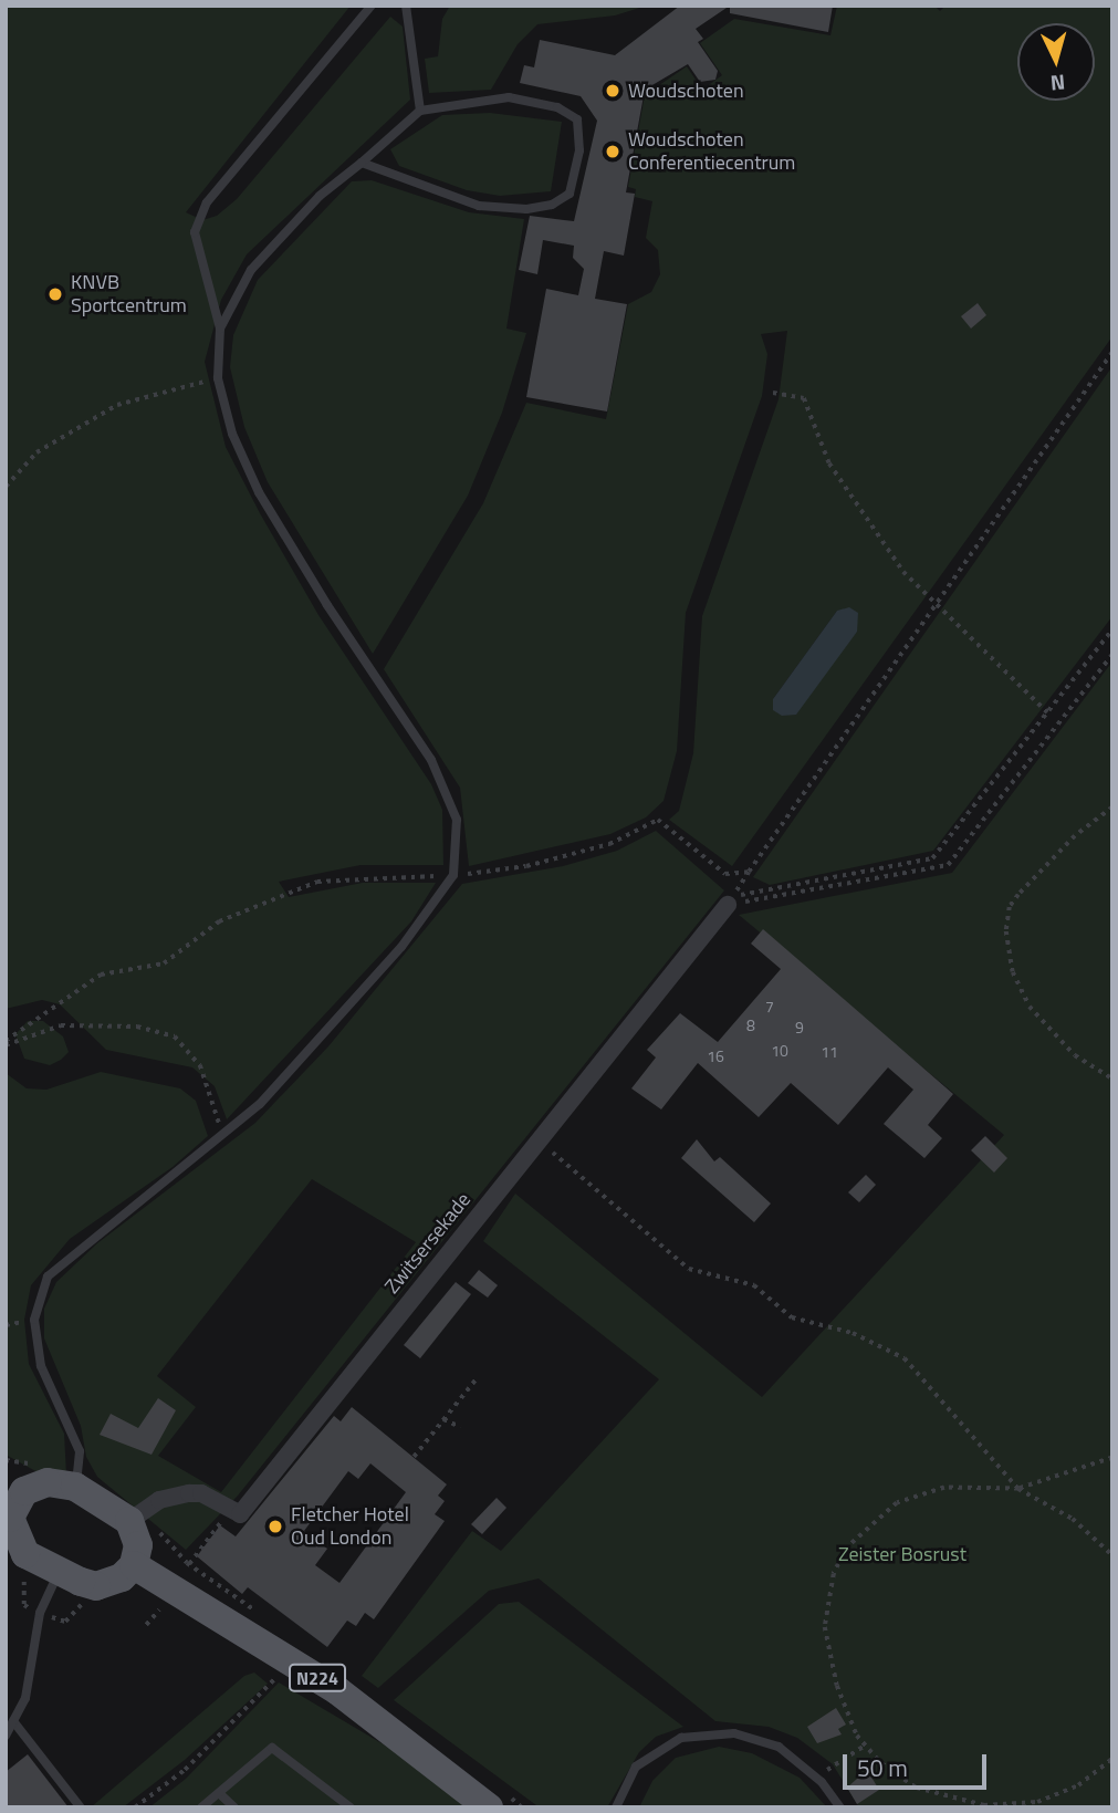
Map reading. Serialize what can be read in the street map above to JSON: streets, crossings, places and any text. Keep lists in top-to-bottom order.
{
  "streets": {
    "main road": ["N224"],
    "street": ["Zwitsersekade"]
  },
  "parks": ["Zeister Bosrust"],
  "places": [
    "Woudschoten",
    "Woudschoten Conferentiecentrum",
    "KNVB Sportcentrum",
    "Fletcher Hotel Oud London"
  ],
  "house_numbers": [
    "7",
    "8",
    "9",
    "10",
    "11",
    "16"
  ],
  "scale_bar": "50 m",
  "north": "bottom"
}
